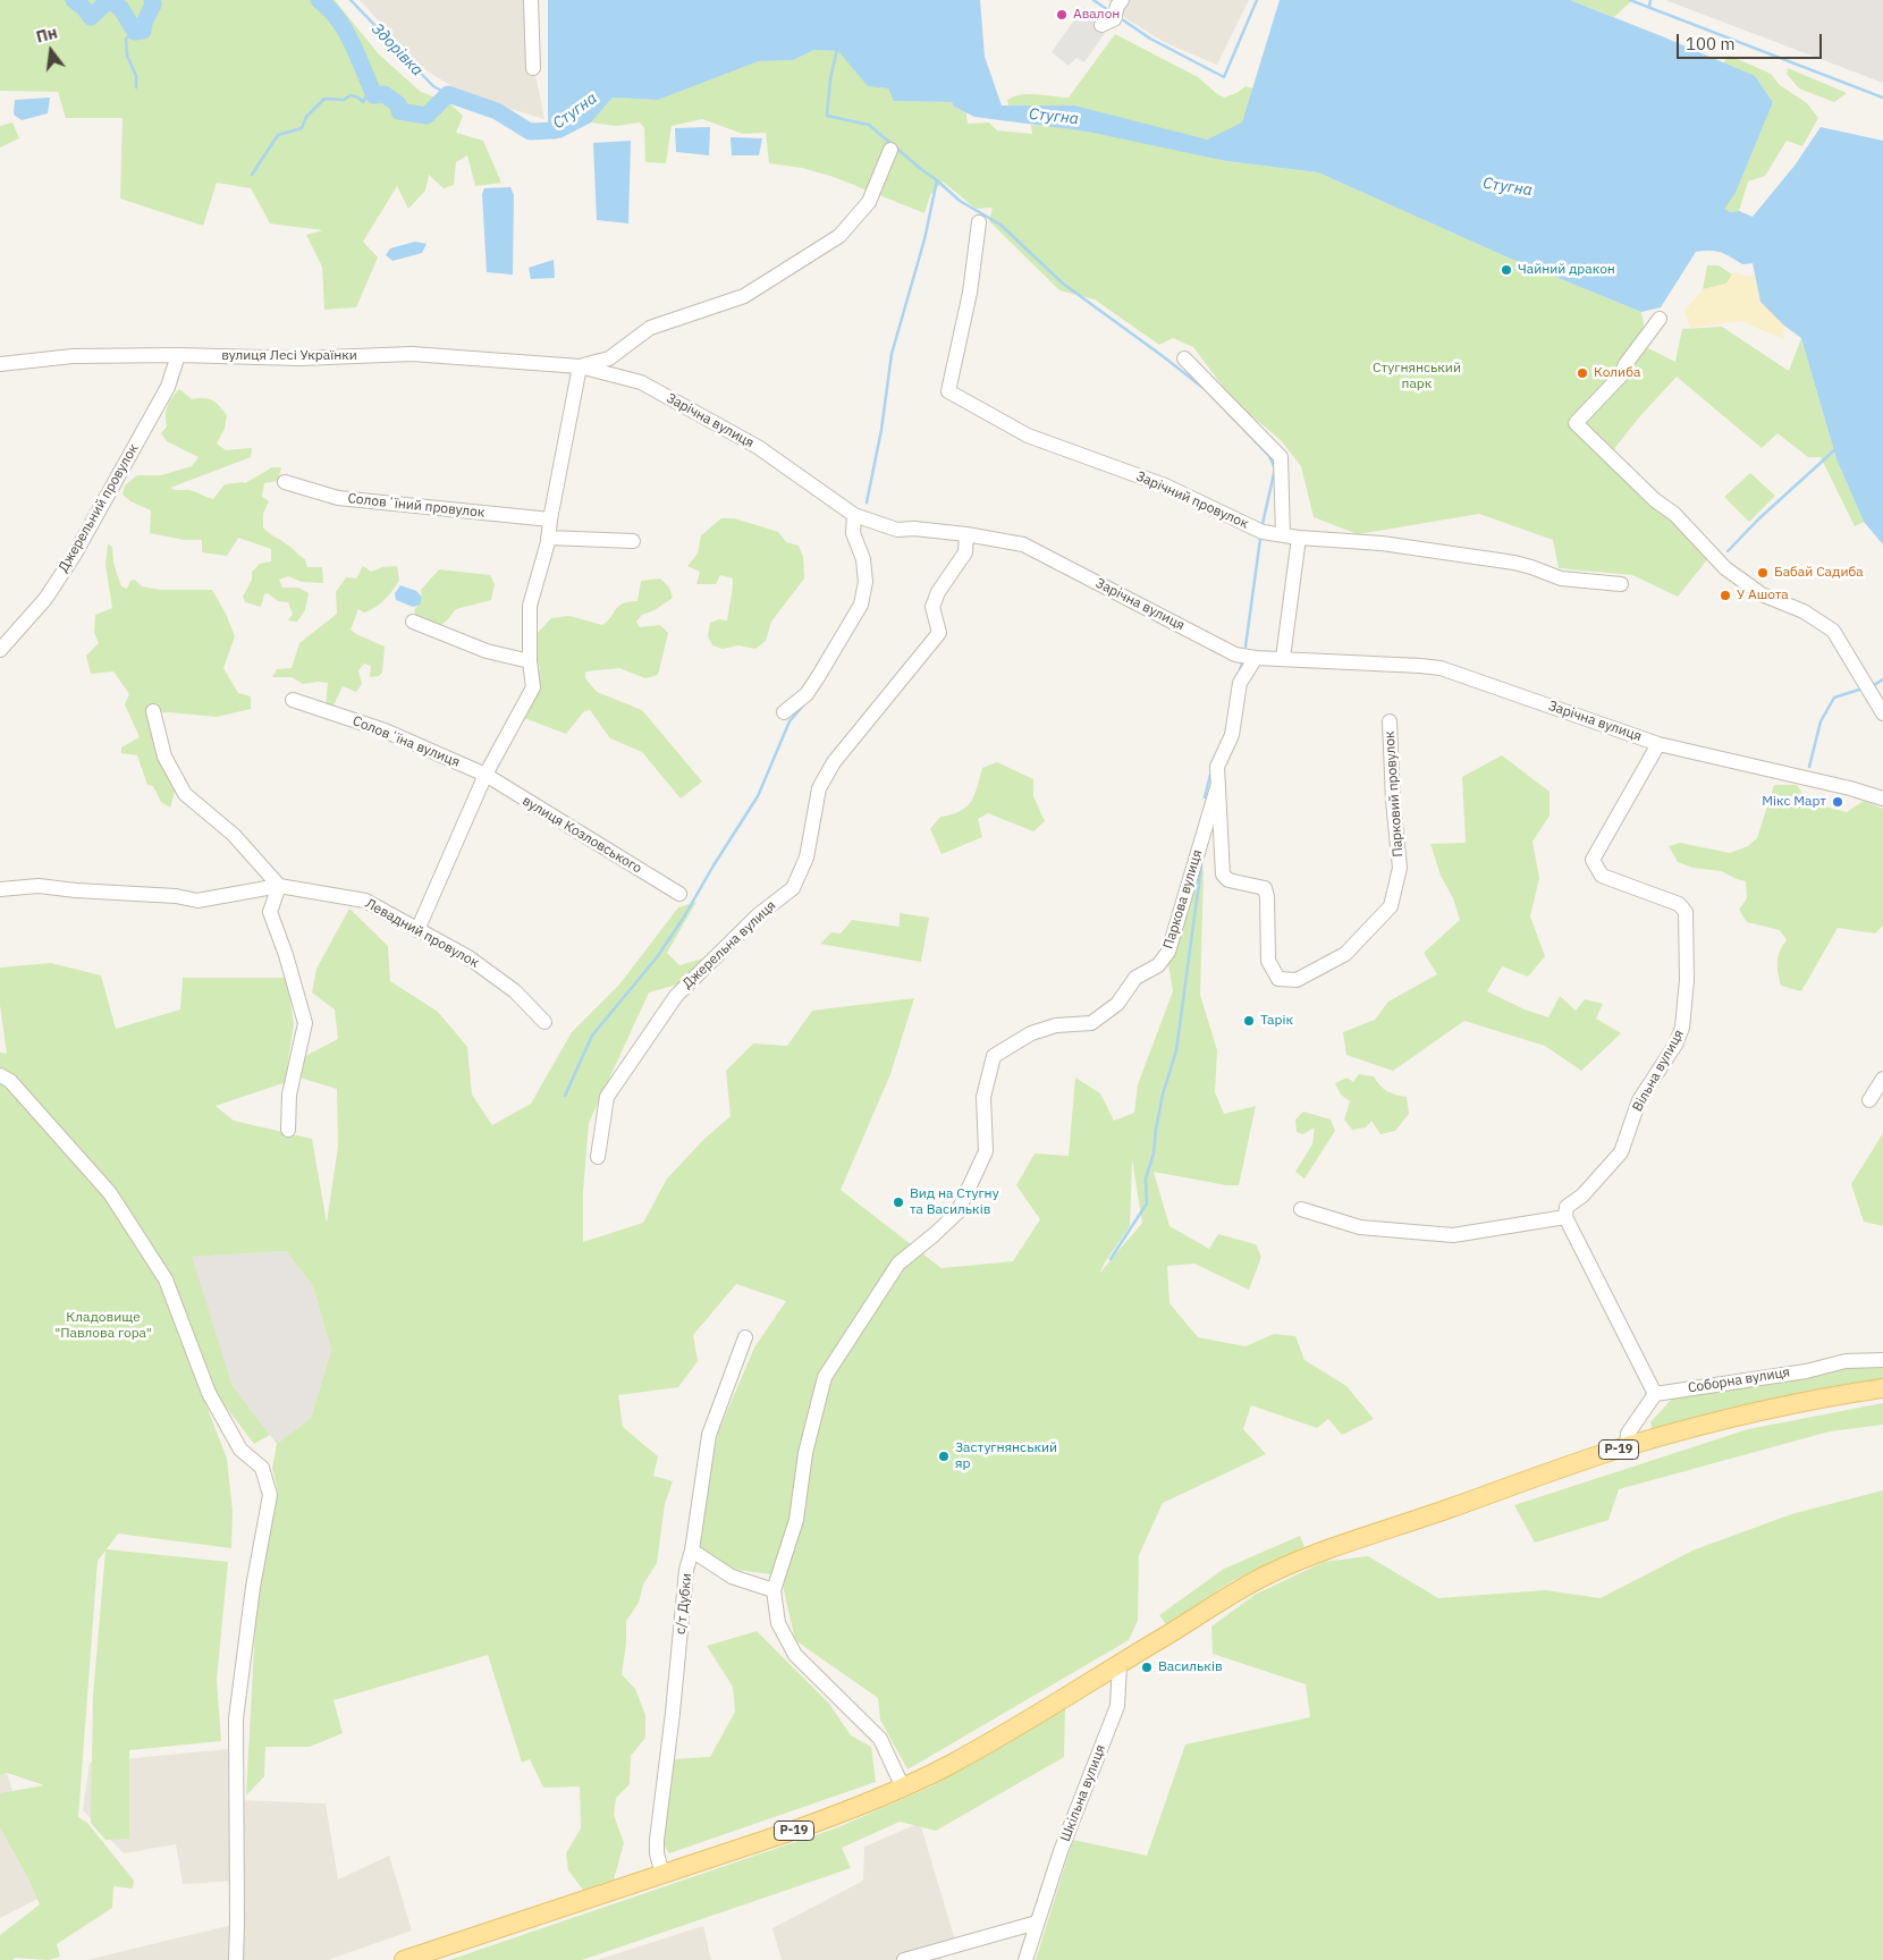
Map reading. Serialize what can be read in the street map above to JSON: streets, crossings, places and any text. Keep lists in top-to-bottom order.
{
  "streets": {
    "main road": ["Р-19"],
    "street": [
      "вулиця Лесі Українки",
      "Зарічна вулиця",
      "Зарічний провулок",
      "Соловʼїний провулок",
      "Джерельний провулок",
      "Соловʼїна вулиця",
      "Парковий провулок",
      "вулиця Козловського",
      "Паркова вулиця",
      "Левадний провулок",
      "Джерельна вулиця",
      "Вільна вулиця",
      "Соборна вулиця",
      "с/т Дубки",
      "Шкільна вулиця"
    ]
  },
  "crossings": [
    ["вулиця Лесі Українки", "Зарічна вулиця"],
    ["вулиця Лесі Українки", "Джерельний провулок"],
    ["Зарічна вулиця", "Парковий провулок"],
    ["Зарічна вулиця", "Джерельна вулиця"],
    ["Зарічна вулиця", "Вільна вулиця"],
    ["Соловʼїна вулиця", "вулиця Козловського"],
    ["Парковий провулок", "Паркова вулиця"],
    ["Р-19", "с/т Дубки"],
    ["Р-19", "Шкільна вулиця"]
  ],
  "water": ["Здорівка", "Стугна"],
  "parks": ["Стугнянський парк", "Кладовище \"Павлова гора\""],
  "places": [
    "Авалон",
    "Чайний дракон",
    "Колиба",
    "Бабай Садиба",
    "У Ашота",
    "Мікс Март",
    "Тарік",
    "Вид на Стугну та Васильків",
    "Застугнянський яр",
    "Васильків"
  ],
  "scale_bar": "100 m",
  "north": "top"
}
